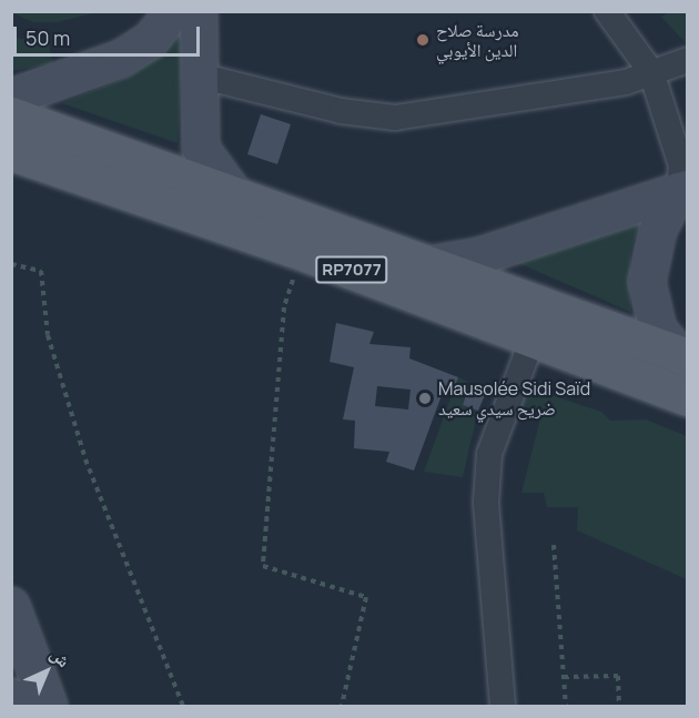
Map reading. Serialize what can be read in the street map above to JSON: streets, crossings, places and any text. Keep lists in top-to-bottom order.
{
  "streets": {
    "main road": ["RP7077"]
  },
  "places": ["مدرسة صلاح الدين الأيوبي", "Mausolée Sidi Saïd ضريح سيدي سعيد"],
  "scale_bar": "50 m",
  "north": "top right"
}
